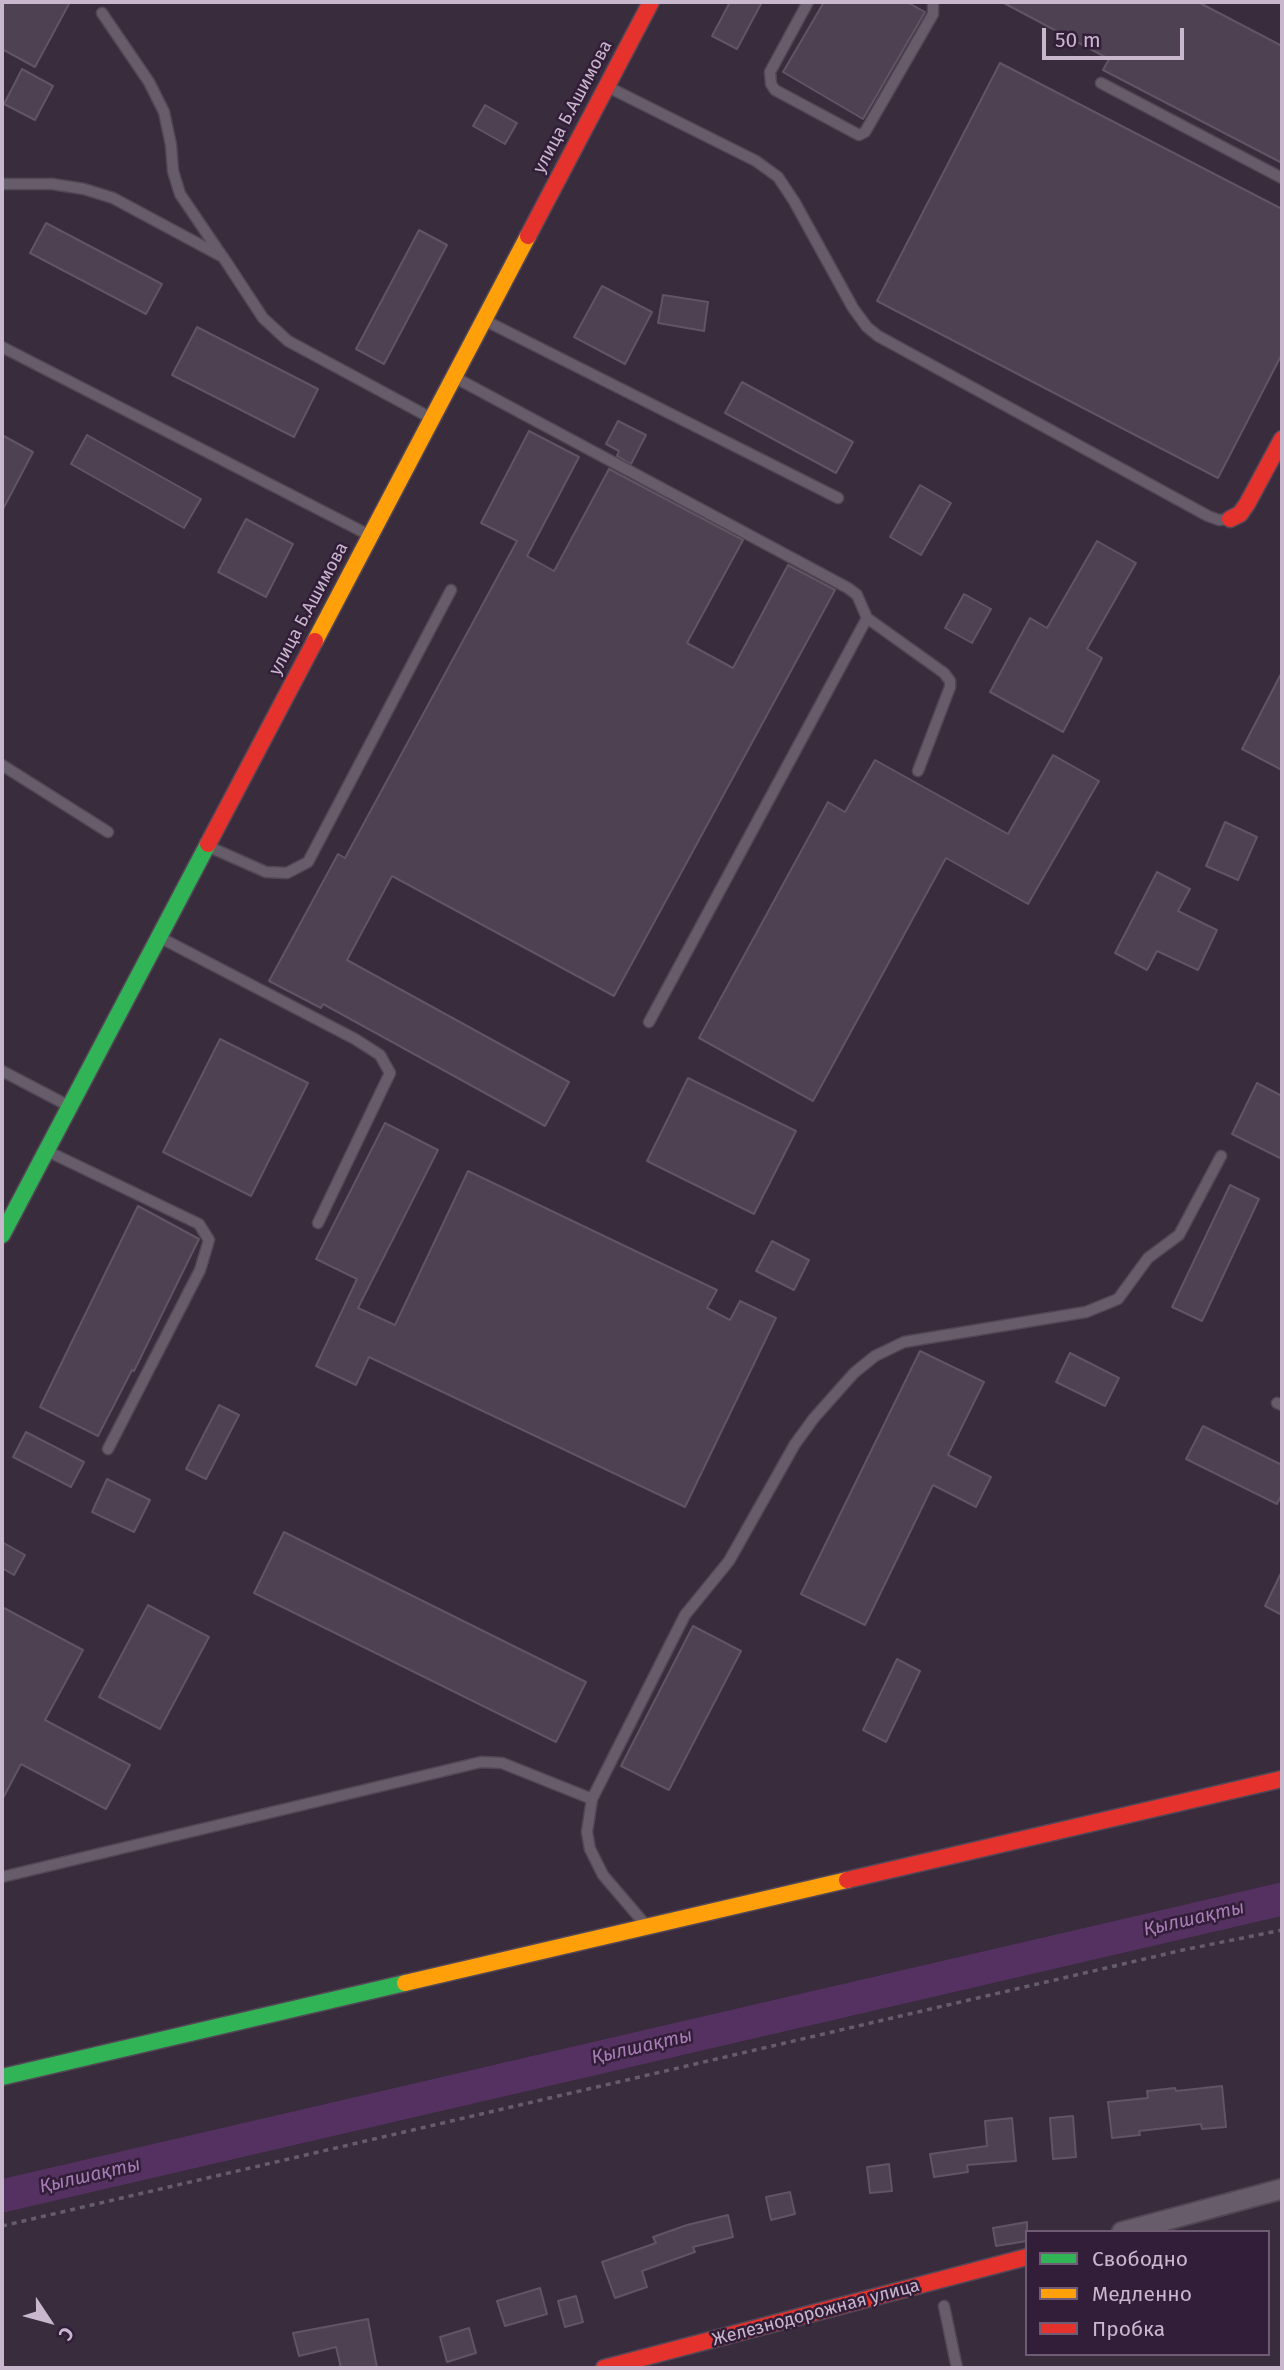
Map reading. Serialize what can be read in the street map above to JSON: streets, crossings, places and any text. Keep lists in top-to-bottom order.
{
  "streets": {
    "street": ["улица Б.Ашимова", "Железнодорожная улица"]
  },
  "water": ["Қылшақты"],
  "legend": ["Свободно", "Медленно", "Пробка"],
  "scale_bar": "50 m",
  "north": "bottom right"
}
